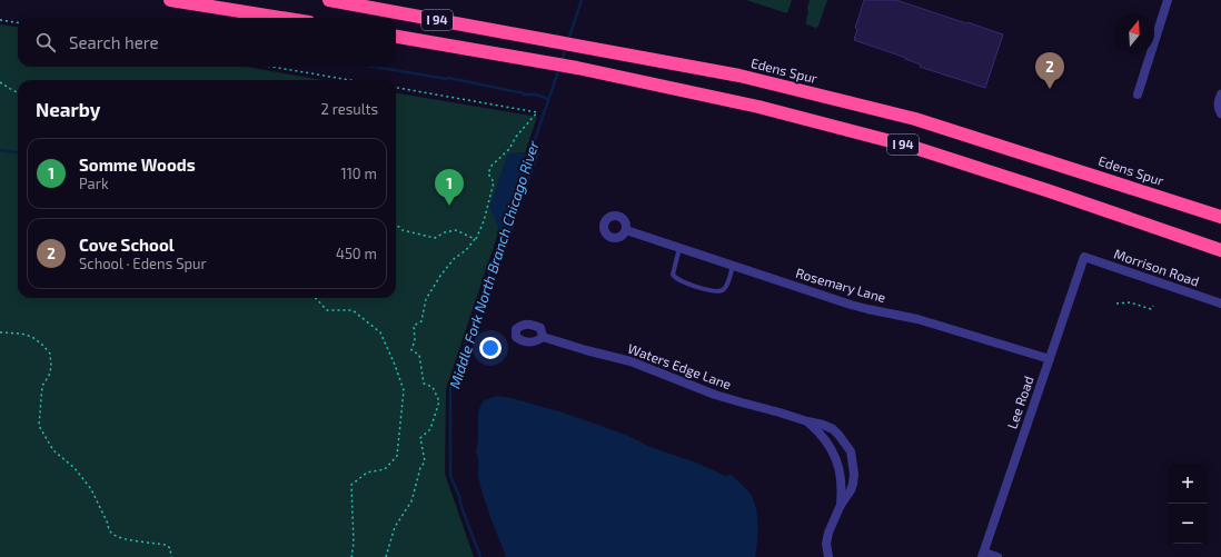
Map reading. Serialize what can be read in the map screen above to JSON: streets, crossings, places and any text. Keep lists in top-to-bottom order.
{
  "streets": {
    "highway": ["I 94", "Edens Spur"],
    "street": [
      "Morrison Road",
      "Rosemary Lane",
      "Waters Edge Lane",
      "Lee Road"
    ]
  },
  "crossings": [
    ["Morrison Road", "Lee Road"],
    ["Rosemary Lane", "Lee Road"]
  ],
  "water": ["Middle Fork North Branch Chicago River"],
  "north": "top",
  "page": {
    "search": "Search here",
    "pins": ["2", "1"],
    "heading": ["Nearby", "2 results"],
    "list": [
      {
        "mark": "1",
        "name": "Somme Woods",
        "note": "Park",
        "value": "110 m"
      },
      {
        "mark": "2",
        "name": "Cove School",
        "note": "School · Edens Spur",
        "value": "450 m"
      }
    ],
    "map_buttons": ["+", "−"]
  }
}
